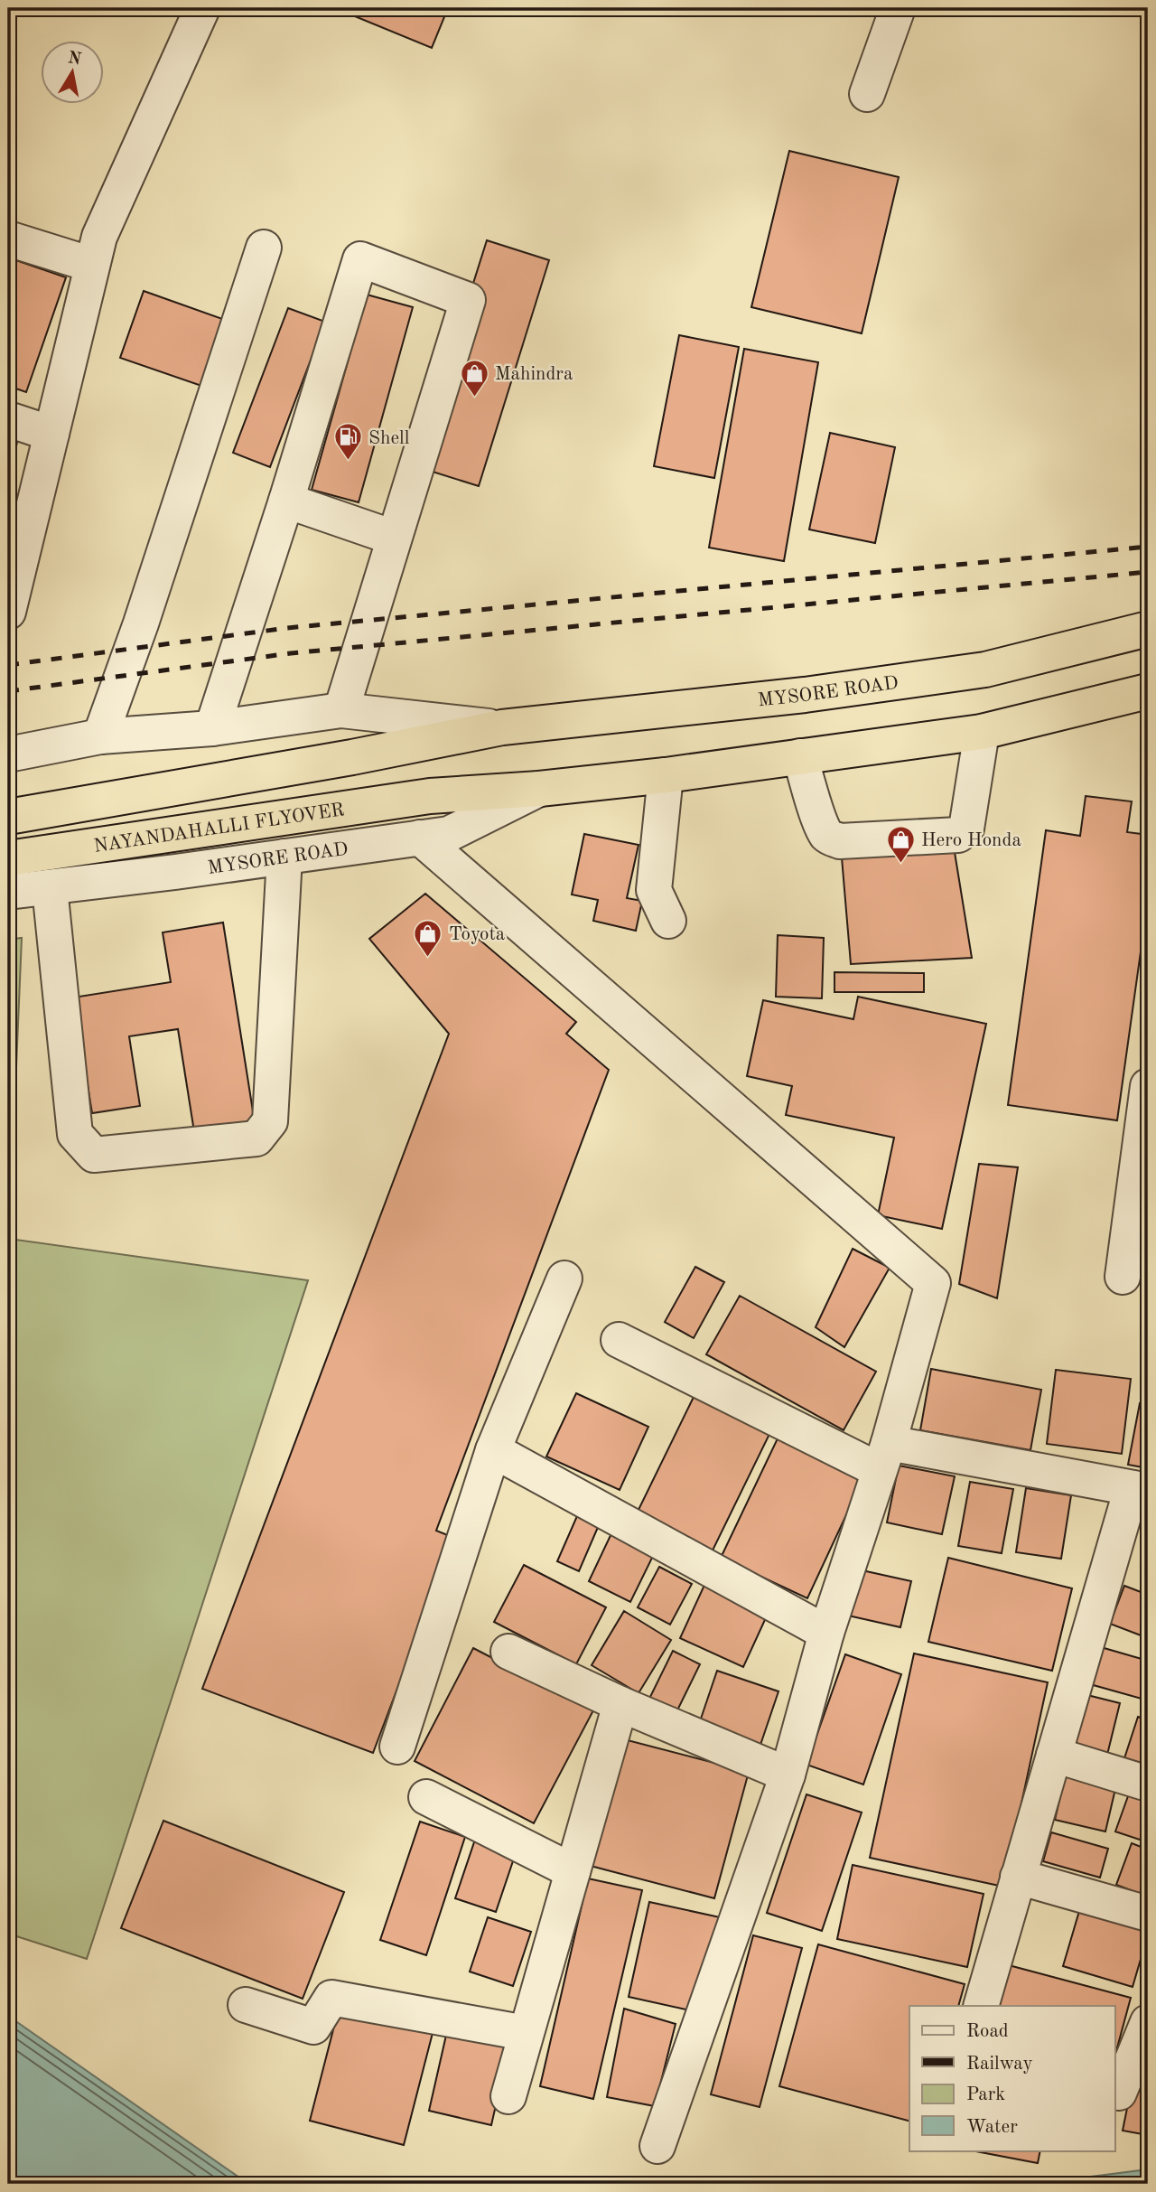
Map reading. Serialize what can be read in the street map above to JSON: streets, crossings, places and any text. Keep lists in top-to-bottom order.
{
  "streets": {
    "highway": ["MYSORE ROAD", "NAYANDAHALLI FLYOVER"]
  },
  "crossings": [
    ["MYSORE ROAD", "NAYANDAHALLI FLYOVER"]
  ],
  "places": {
    "shop": ["Mahindra", "Hero Honda", "Toyota"],
    "fuel station": ["Shell"]
  },
  "legend": [
    "Road",
    "Railway",
    "Park",
    "Water"
  ],
  "north": "top"
}
